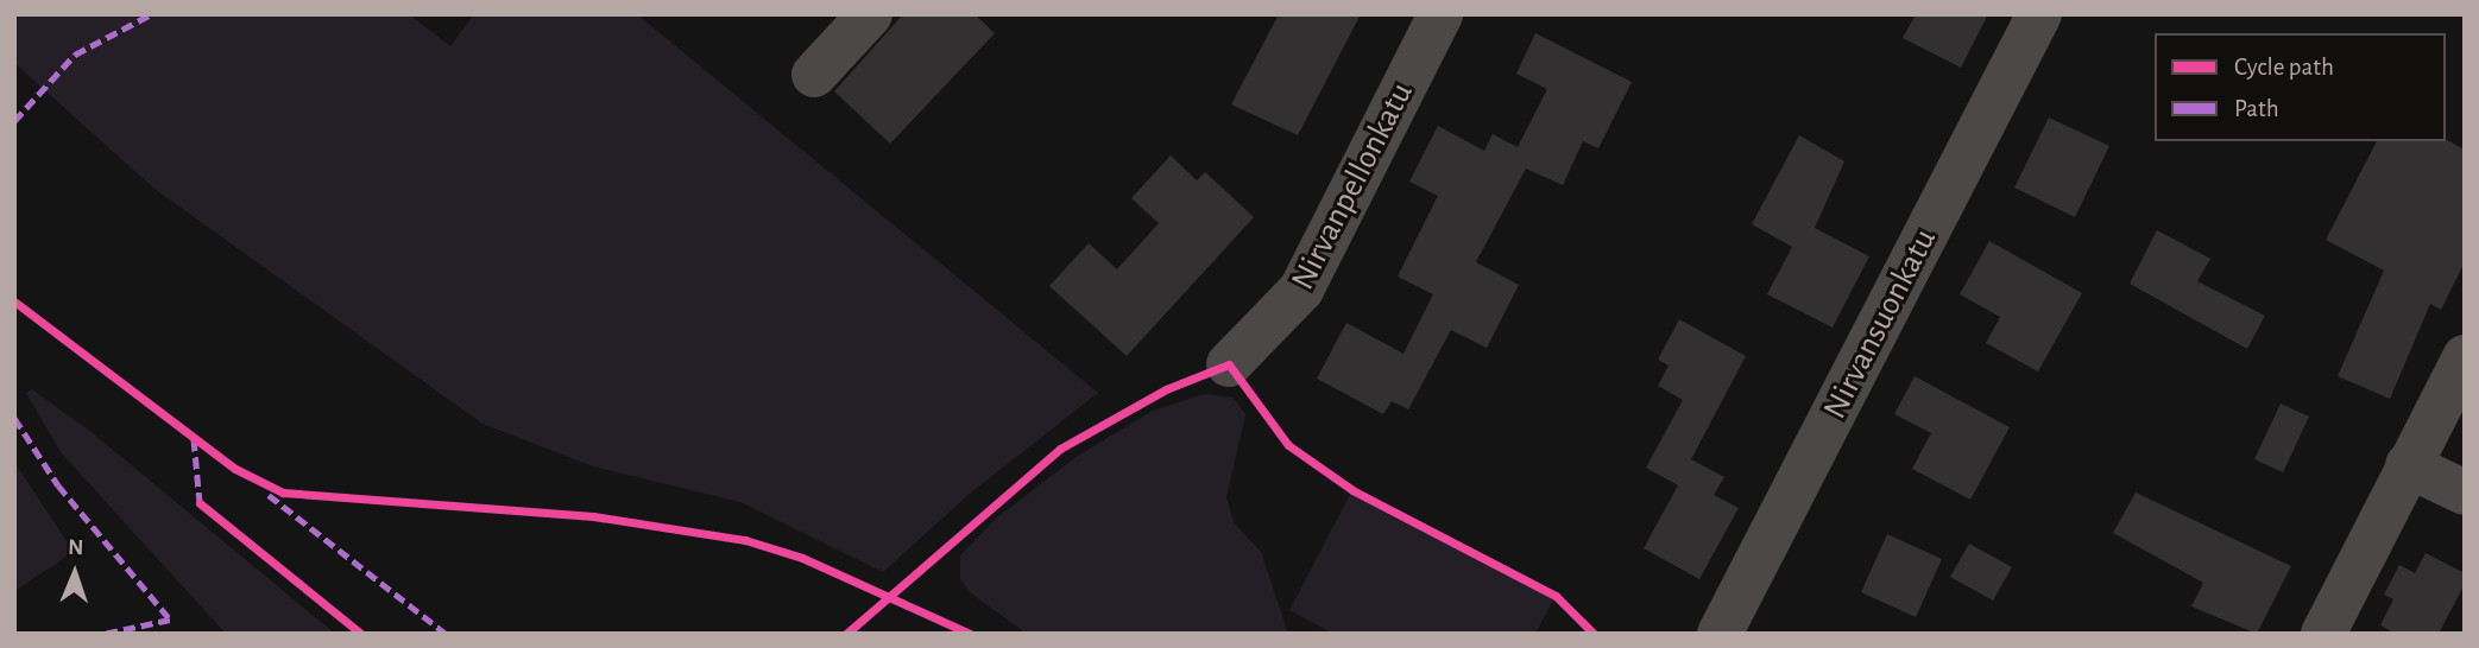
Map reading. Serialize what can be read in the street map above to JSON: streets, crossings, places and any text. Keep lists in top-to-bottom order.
{
  "streets": {
    "street": ["Nirvanpellonkatu", "Nirvansuonkatu"]
  },
  "legend": ["Cycle path", "Path"],
  "north": "top"
}
